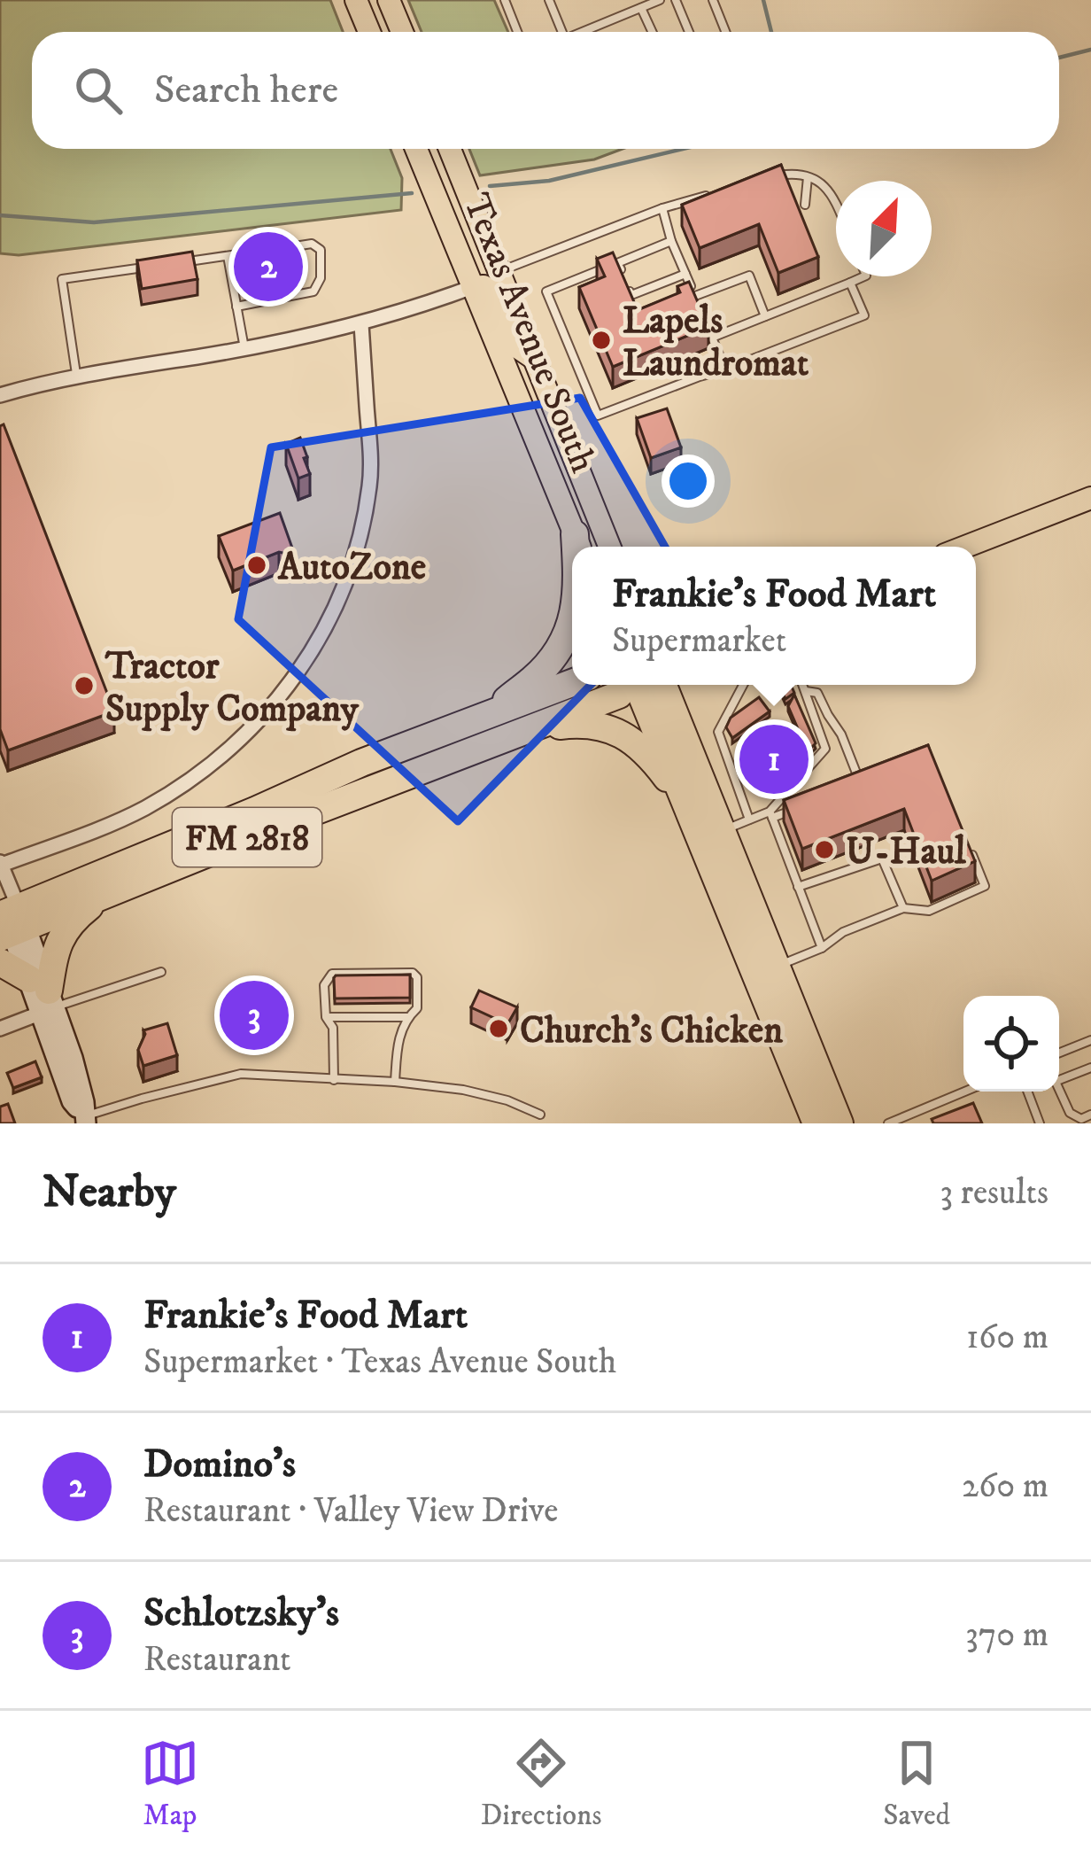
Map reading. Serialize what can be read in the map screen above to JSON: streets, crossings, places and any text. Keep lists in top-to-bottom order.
{
  "streets": {
    "highway": ["FM 2818"],
    "main road": ["Texas Avenue South"]
  },
  "places": [
    "Lapels Laundromat",
    "AutoZone",
    "Tractor Supply Company",
    "U-Haul",
    "Church's Chicken"
  ],
  "north": "top right",
  "page": {
    "search": "Search here",
    "pins": ["2", "1", "3"],
    "popup": ["Frankie's Food Mart", "Supermarket"],
    "heading": ["Nearby", "3 results"],
    "list": [
      {
        "mark": "1",
        "name": "Frankie's Food Mart",
        "note": "Supermarket · Texas Avenue South",
        "value": "160 m"
      },
      {
        "mark": "2",
        "name": "Domino's",
        "note": "Restaurant · Valley View Drive",
        "value": "260 m"
      },
      {
        "mark": "3",
        "name": "Schlotzsky's",
        "note": "Restaurant",
        "value": "370 m"
      }
    ],
    "nav": ["Map", "Directions", "Saved"]
  }
}
